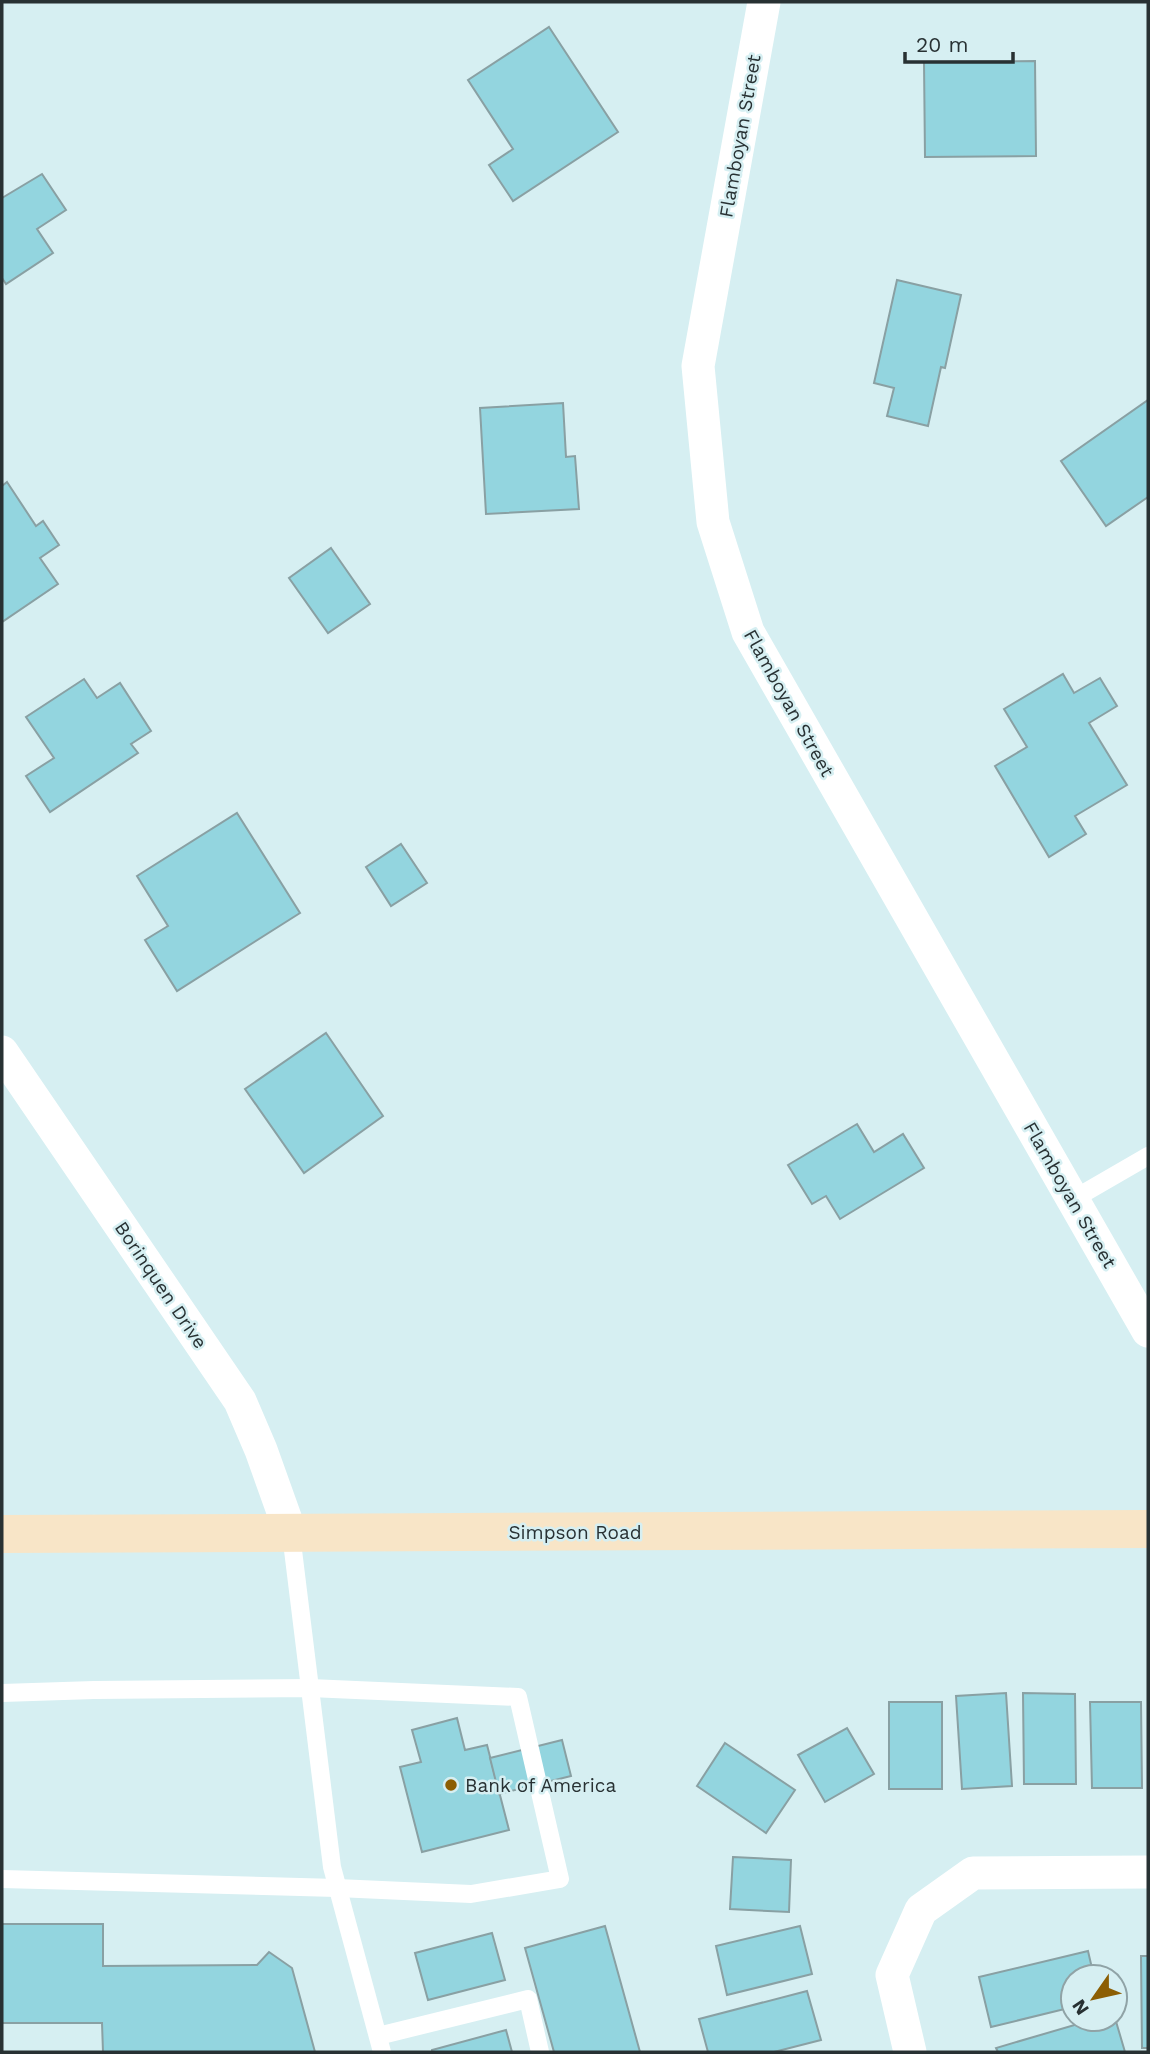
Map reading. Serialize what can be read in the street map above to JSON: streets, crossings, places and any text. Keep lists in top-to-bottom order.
{
  "streets": {
    "main road": ["Simpson Road"],
    "street": ["Flamboyan Street", "Borinquen Drive"]
  },
  "crossings": [
    ["Borinquen Drive", "Simpson Road"]
  ],
  "places": ["Bank of America"],
  "scale_bar": "20 m",
  "north": "bottom left"
}
